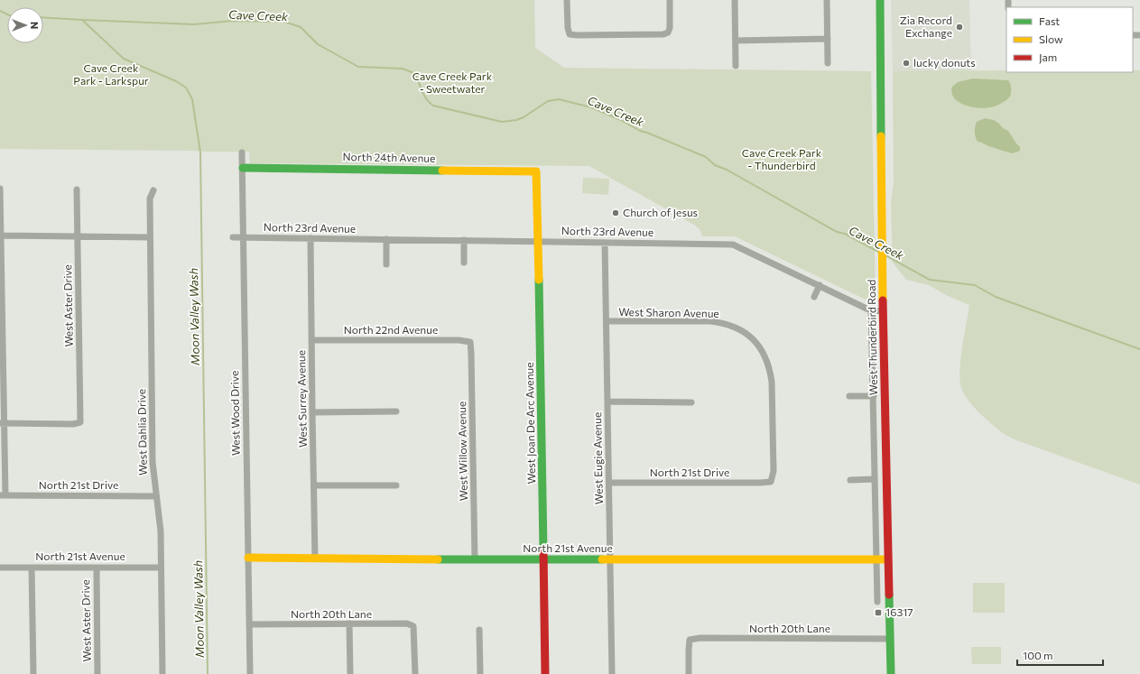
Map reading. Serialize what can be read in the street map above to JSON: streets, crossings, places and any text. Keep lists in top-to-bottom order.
{
  "streets": {
    "street": [
      "North 24th Avenue",
      "North 23rd Avenue",
      "West Aster Drive",
      "West Sharon Avenue",
      "North 22nd Avenue",
      "West Thunderbird Road",
      "West Surrey Avenue",
      "West Wood Drive",
      "West Joan De Arc Avenue",
      "West Dahlia Drive",
      "West Willow Avenue",
      "West Eugie Avenue",
      "North 21st Drive",
      "North 21st Avenue",
      "North 20th Lane"
    ]
  },
  "crossings": [
    ["North 24th Avenue", "West Wood Drive"],
    ["North 24th Avenue", "West Joan De Arc Avenue"],
    ["North 23rd Avenue", "West Thunderbird Road"],
    ["North 23rd Avenue", "West Surrey Avenue"],
    ["North 23rd Avenue", "West Wood Drive"],
    ["North 23rd Avenue", "West Joan De Arc Avenue"],
    ["North 23rd Avenue", "West Eugie Avenue"],
    ["West Aster Drive", "North 21st Avenue"],
    ["West Sharon Avenue", "West Eugie Avenue"],
    ["West Sharon Avenue", "North 21st Drive"],
    ["North 22nd Avenue", "West Surrey Avenue"],
    ["North 22nd Avenue", "West Willow Avenue"],
    ["West Thunderbird Road", "North 21st Avenue"],
    ["West Thunderbird Road", "North 20th Lane"],
    ["West Surrey Avenue", "North 21st Avenue"],
    ["West Wood Drive", "North 21st Avenue"],
    ["West Wood Drive", "North 20th Lane"],
    ["West Joan De Arc Avenue", "North 21st Avenue"],
    ["West Dahlia Drive", "North 21st Drive"],
    ["West Dahlia Drive", "North 21st Avenue"],
    ["West Willow Avenue", "North 21st Avenue"],
    ["West Eugie Avenue", "North 21st Drive"],
    ["West Eugie Avenue", "North 21st Avenue"]
  ],
  "water": ["Cave Creek", "Moon Valley Wash"],
  "parks": ["Cave Creek Park - Larkspur", "Cave Creek Park - Sweetwater", "Cave Creek Park - Thunderbird"],
  "places": {
    "other": ["Zia Record Exchange", "lucky donuts", "Church of Jesus"],
    "transit": ["16317"]
  },
  "legend": ["Fast", "Slow", "Jam"],
  "scale_bar": "100 m",
  "north": "right"
}
